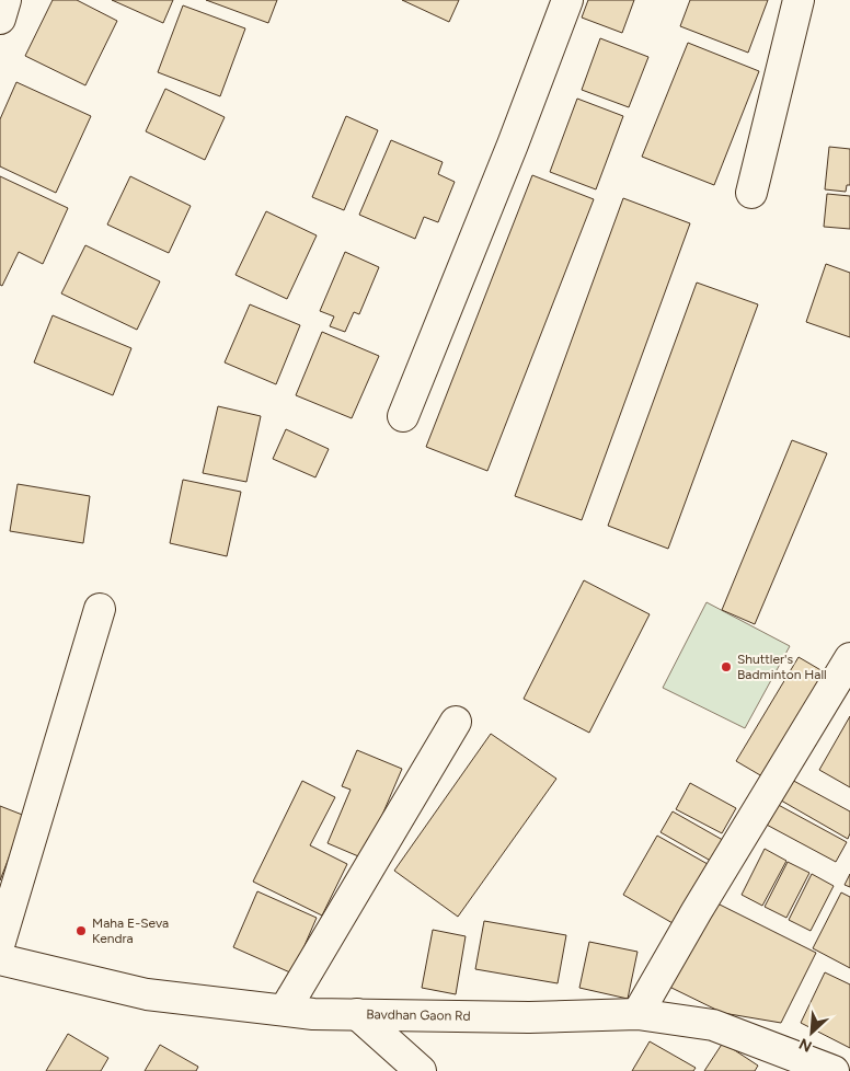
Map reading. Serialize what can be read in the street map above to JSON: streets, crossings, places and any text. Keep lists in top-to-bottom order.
{
  "streets": {
    "street": ["Bavdhan Gaon Rd"]
  },
  "places": ["Shuttler's Badminton Hall", "Maha E-Seva Kendra"],
  "north": "bottom left"
}
